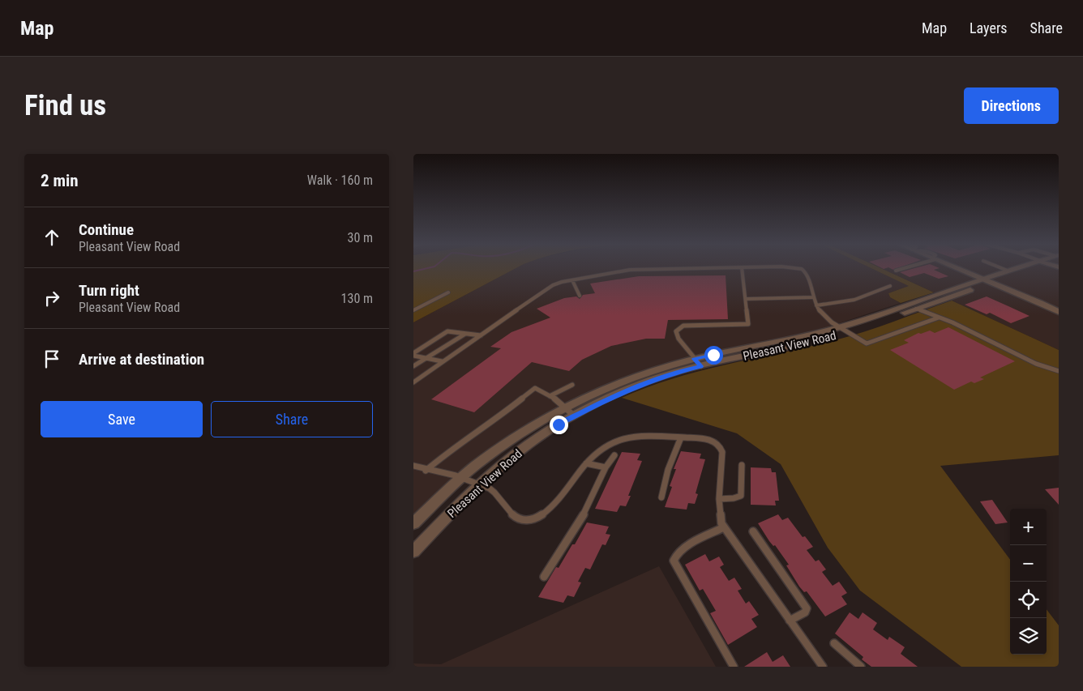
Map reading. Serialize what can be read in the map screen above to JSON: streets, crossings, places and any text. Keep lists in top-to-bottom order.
{
  "streets": {
    "street": ["Pleasant View Road"]
  },
  "page": {
    "header": "Map",
    "nav": ["Map", "Layers", "Share"],
    "buttons": [
      "Directions",
      ["Save", "Share"]
    ],
    "title": "Find us",
    "heading": ["2 min", "Walk · 160 m"],
    "list": [
      ["Continue", "Pleasant View Road", "30 m"],
      ["Turn right", "Pleasant View Road", "130 m"],
      "Arrive at destination"
    ],
    "map_buttons": ["+", "−"]
  }
}
